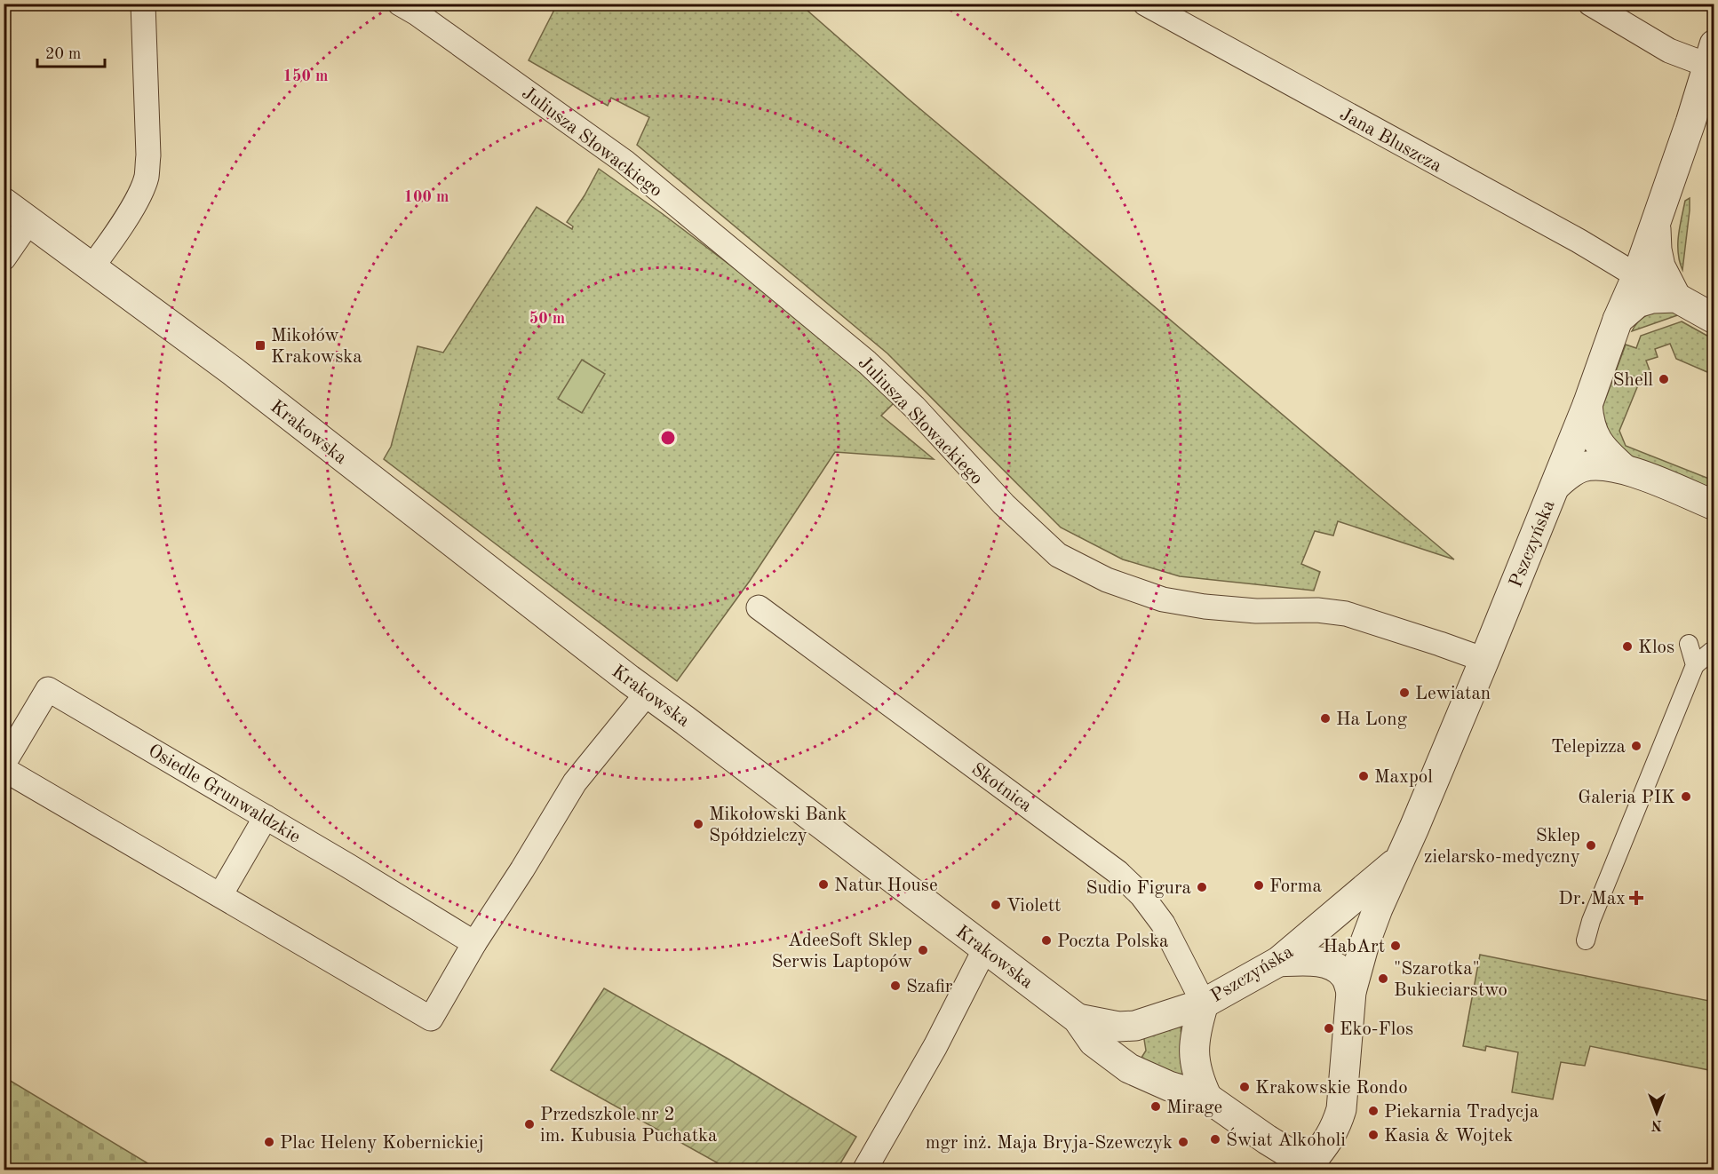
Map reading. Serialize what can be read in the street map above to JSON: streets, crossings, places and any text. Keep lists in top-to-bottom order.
{
  "streets": {
    "street": [
      "Jana Bluszcza",
      "Juliusza Słowackiego",
      "Krakowska",
      "Pszczyńska",
      "Skotnica",
      "Osiedle Grunwaldzkie"
    ]
  },
  "crossings": [
    ["Jana Bluszcza", "Pszczyńska"],
    ["Juliusza Słowackiego", "Pszczyńska"],
    ["Krakowska", "Pszczyńska"],
    ["Krakowska", "Skotnica"],
    ["Pszczyńska", "Skotnica"]
  ],
  "places": {
    "transit": ["Mikołów Krakowska"],
    "other": [
      "Shell",
      "Klos",
      "Lewiatan",
      "Ha Long",
      "Telepizza",
      "Maxpol",
      "Galeria PIK",
      "Mikołowski Bank Spółdzielczy",
      "Sklep zielarsko-medyczny",
      "Natur House",
      "Forma",
      "Sudio Figura",
      "Violett",
      "Poczta Polska",
      "HabArt",
      "AdeeSoft Sklep Serwis Laptopów",
      "\"Szarotka\" Bukieciarstwo",
      "Szafir",
      "Eko-Flos",
      "Krakowskie Rondo",
      "Mirage",
      "Piekarnia Tradycja",
      "Przedszkole nr 2 im. Kubusia Puchatka",
      "Kasia & Wojtek",
      "Świat Alkoholi",
      "Plac Heleny Kobernickiej",
      "mgr inż. Maja Bryja-Szewczyk"
    ],
    "health": ["Dr. Max"]
  },
  "scale_bar": "20 m",
  "north": "bottom",
  "rings": ["150 m", "100 m", "50 m"]
}
